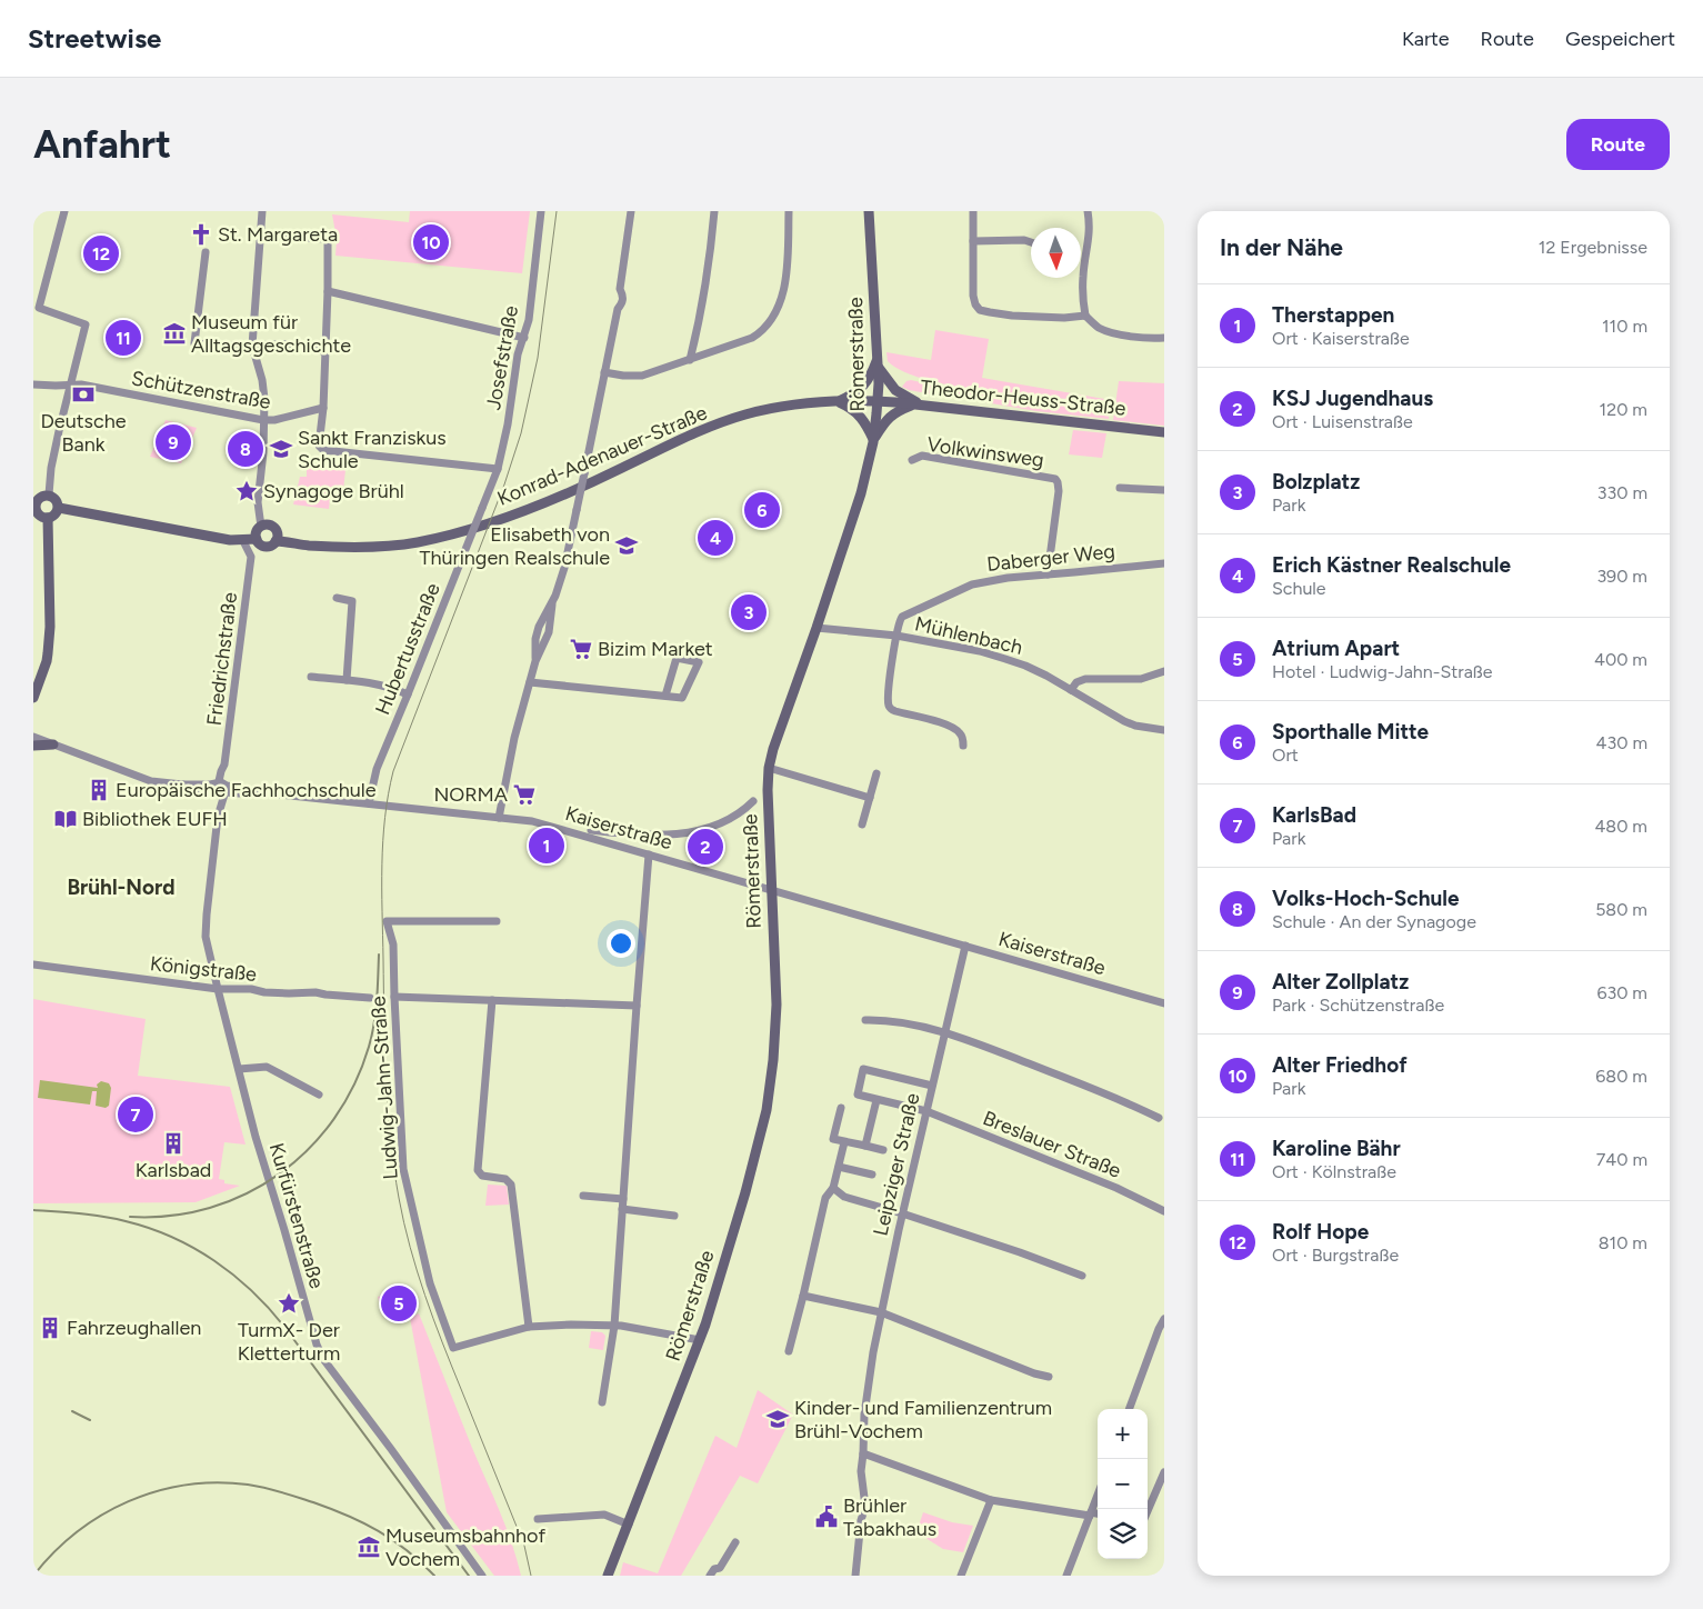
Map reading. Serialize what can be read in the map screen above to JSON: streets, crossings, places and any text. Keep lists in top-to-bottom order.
{
  "streets": {
    "main road": ["Römerstraße", "Theodor-Heuss-Straße", "Konrad-Adenauer-Straße"],
    "street": [
      "Josefstraße",
      "Schützenstraße",
      "Volkwinsweg",
      "Daberger Weg",
      "Mühlenbach",
      "Hubertusstraße",
      "Friedrichstraße",
      "Kaiserstraße",
      "Königstraße",
      "Ludwig-Jahn-Straße",
      "Breslauer Straße",
      "Leipziger Straße",
      "Kurfürstenstraße"
    ]
  },
  "crossings": [
    ["Römerstraße", "Theodor-Heuss-Straße"],
    ["Römerstraße", "Konrad-Adenauer-Straße"],
    ["Römerstraße", "Mühlenbach"],
    ["Römerstraße", "Kaiserstraße"],
    ["Josefstraße", "Hubertusstraße"],
    ["Theodor-Heuss-Straße", "Konrad-Adenauer-Straße"],
    ["Volkwinsweg", "Daberger Weg"],
    ["Daberger Weg", "Mühlenbach"],
    ["Hubertusstraße", "Kaiserstraße"],
    ["Friedrichstraße", "Kaiserstraße"],
    ["Friedrichstraße", "Kurfürstenstraße"],
    ["Kaiserstraße", "Leipziger Straße"],
    ["Kaiserstraße", "Kurfürstenstraße"],
    ["Königstraße", "Kurfürstenstraße"],
    ["Breslauer Straße", "Leipziger Straße"]
  ],
  "districts": ["Brühl-Nord"],
  "places": {
    "church": ["St. Margareta"],
    "museum": ["Museum für Alltagsgeschichte", "Museumsbahnhof Vochem"],
    "bank": ["Deutsche Bank"],
    "school or university": ["Sankt Franziskus Schule", "Elisabeth von Thüringen Realschule", "Kinder- und Familienzentrum Brühl-Vochem"],
    "place": ["Synagoge Brühl", "TurmX- Der Kletterturm"],
    "supermarket": ["Bizim Market", "NORMA"],
    "building": ["Europäische Fachhochschule", "Karlsbad", "Fahrzeughallen"],
    "library": ["Bibliothek EUFH"],
    "public building": ["Brühler Tabakhaus"]
  },
  "north": "bottom",
  "page": {
    "header": "Streetwise",
    "nav": ["Karte", "Route", "Gespeichert"],
    "buttons": "Route",
    "title": "Anfahrt",
    "heading": ["In der Nähe", "12 Ergebnisse"],
    "pins": [
      "10",
      "12",
      "11",
      "9",
      "8",
      "6",
      "4",
      "3",
      "1",
      "2",
      "7",
      "5"
    ],
    "list": [
      {
        "mark": "1",
        "name": "Therstappen",
        "note": "Ort · Kaiserstraße",
        "value": "110 m"
      },
      {
        "mark": "2",
        "name": "KSJ Jugendhaus",
        "note": "Ort · Luisenstraße",
        "value": "120 m"
      },
      {
        "mark": "3",
        "name": "Bolzplatz",
        "note": "Park",
        "value": "330 m"
      },
      {
        "mark": "4",
        "name": "Erich Kästner Realschule",
        "note": "Schule",
        "value": "390 m"
      },
      {
        "mark": "5",
        "name": "Atrium Apart",
        "note": "Hotel · Ludwig-Jahn-Straße",
        "value": "400 m"
      },
      {
        "mark": "6",
        "name": "Sporthalle Mitte",
        "note": "Ort",
        "value": "430 m"
      },
      {
        "mark": "7",
        "name": "KarlsBad",
        "note": "Park",
        "value": "480 m"
      },
      {
        "mark": "8",
        "name": "Volks-Hoch-Schule",
        "note": "Schule · An der Synagoge",
        "value": "580 m"
      },
      {
        "mark": "9",
        "name": "Alter Zollplatz",
        "note": "Park · Schützenstraße",
        "value": "630 m"
      },
      {
        "mark": "10",
        "name": "Alter Friedhof",
        "note": "Park",
        "value": "680 m"
      },
      {
        "mark": "11",
        "name": "Karoline Bähr",
        "note": "Ort · Kölnstraße",
        "value": "740 m"
      },
      {
        "mark": "12",
        "name": "Rolf Hope",
        "note": "Ort · Burgstraße",
        "value": "810 m"
      }
    ],
    "map_buttons": ["+", "−"]
  }
}
